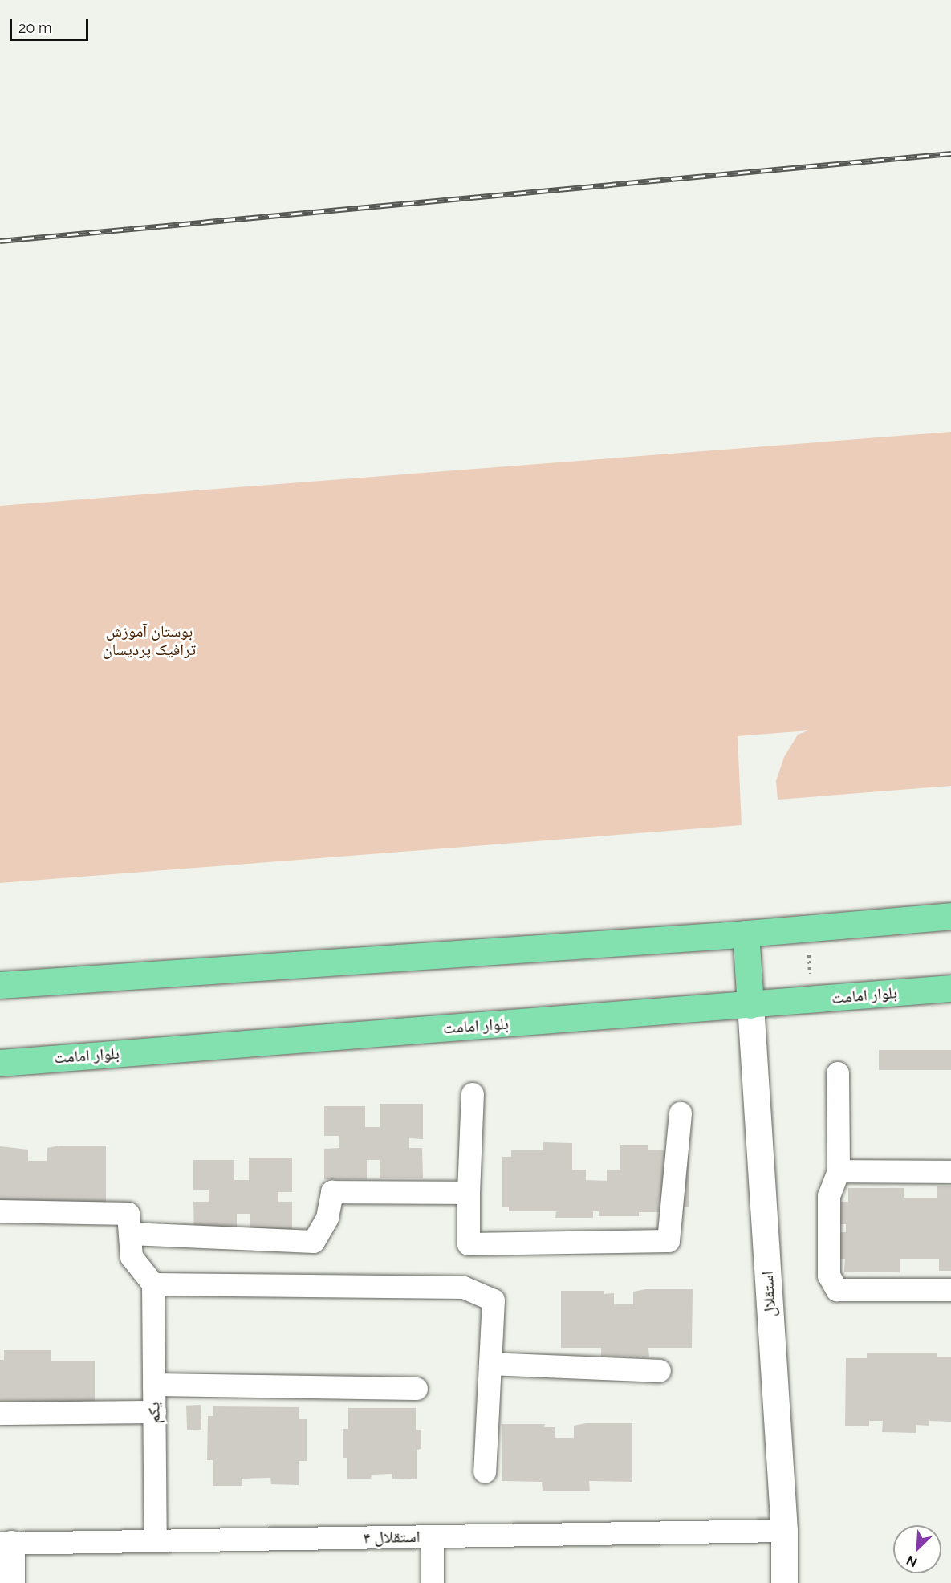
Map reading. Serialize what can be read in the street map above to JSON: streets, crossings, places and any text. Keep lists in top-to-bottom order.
{
  "streets": {
    "main road": ["بلوار امامت", "استقلال"],
    "street": ["یکم", "استقلال ۴"]
  },
  "crossings": [
    ["بلوار امامت", "استقلال"],
    ["استقلال", "استقلال ۴"],
    ["یکم", "استقلال ۴"]
  ],
  "parks": ["بوستان آموزش ترافیک پردیسان"],
  "scale_bar": "20 m",
  "north": "bottom left"
}
